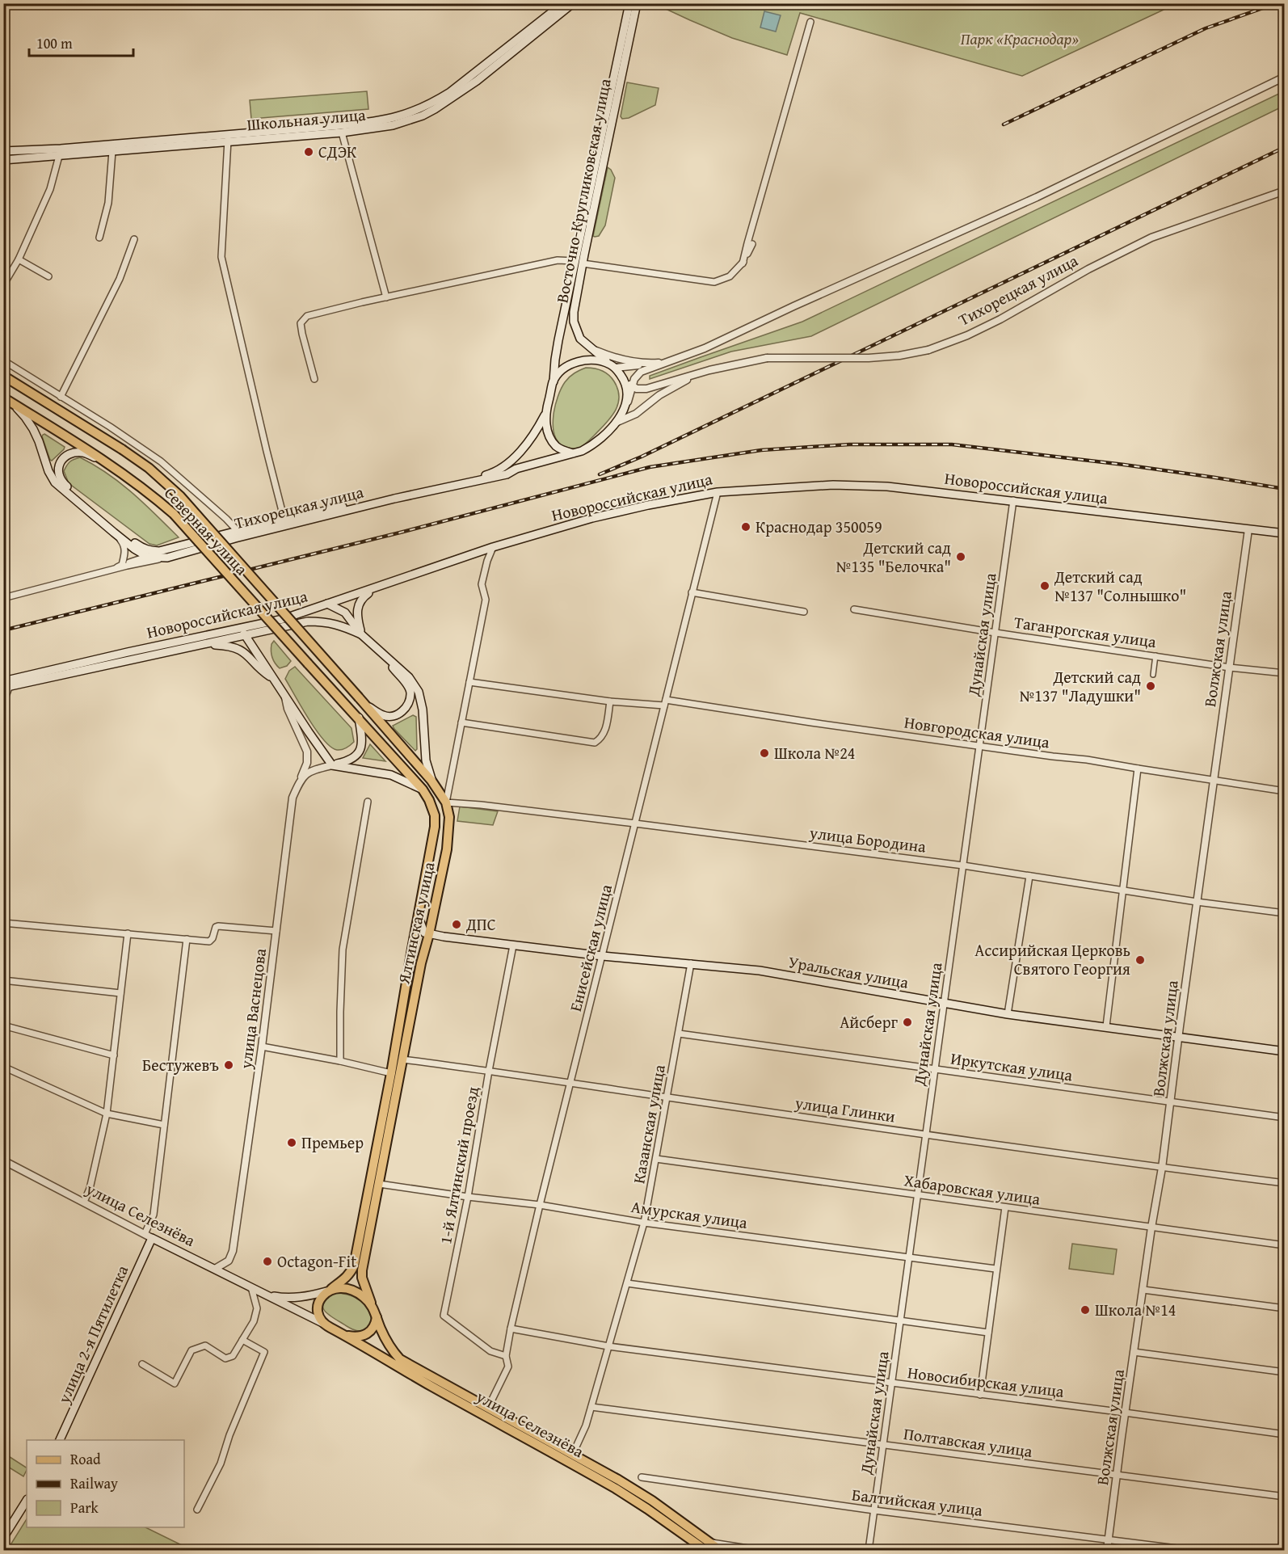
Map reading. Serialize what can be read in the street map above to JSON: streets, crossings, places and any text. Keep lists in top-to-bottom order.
{
  "streets": {
    "main road": [
      "Школьная улица",
      "Восточно-Кругликовская улица",
      "Тихорецкая улица",
      "Новороссийская улица",
      "Северная улица",
      "Ялтинская улица",
      "Уральская улица",
      "улица Селезнёва",
      "улица 2-я Пятилетка"
    ],
    "street": [
      "Таганрогская улица",
      "Дунайская улица",
      "Волжская улица",
      "Новгородская улица",
      "улица Бородина",
      "Енисейская улица",
      "улица Васнецова",
      "Иркутская улица",
      "улица Глинки",
      "Казанская улица",
      "1-й Ялтинский проезд",
      "Хабаровская улица",
      "Амурская улица",
      "Новосибирская улица",
      "Полтавская улица",
      "Балтийская улица"
    ]
  },
  "crossings": [
    ["Восточно-Кругликовская улица", "Тихорецкая улица"],
    ["Новороссийская улица", "Северная улица"],
    ["Новороссийская улица", "Дунайская улица"],
    ["Новороссийская улица", "Волжская улица"],
    ["Новороссийская улица", "Ялтинская улица"],
    ["Новороссийская улица", "Енисейская улица"],
    ["Северная улица", "улица Бородина"],
    ["Северная улица", "Ялтинская улица"],
    ["Таганрогская улица", "Дунайская улица"],
    ["Таганрогская улица", "Волжская улица"],
    ["Дунайская улица", "Новгородская улица"],
    ["Дунайская улица", "улица Бородина"],
    ["Дунайская улица", "Уральская улица"],
    ["Дунайская улица", "Иркутская улица"],
    ["Дунайская улица", "улица Глинки"],
    ["Дунайская улица", "Хабаровская улица"],
    ["Дунайская улица", "Амурская улица"],
    ["Дунайская улица", "Новосибирская улица"],
    ["Дунайская улица", "Полтавская улица"],
    ["Дунайская улица", "Балтийская улица"],
    ["Волжская улица", "Новгородская улица"],
    ["Волжская улица", "улица Бородина"],
    ["Волжская улица", "Уральская улица"],
    ["Волжская улица", "Иркутская улица"],
    ["Волжская улица", "улица Глинки"],
    ["Волжская улица", "Хабаровская улица"],
    ["Волжская улица", "Новосибирская улица"],
    ["Волжская улица", "Полтавская улица"],
    ["Волжская улица", "Балтийская улица"],
    ["Новгородская улица", "Ялтинская улица"],
    ["Новгородская улица", "Енисейская улица"],
    ["улица Бородина", "Ялтинская улица"],
    ["улица Бородина", "Енисейская улица"],
    ["Ялтинская улица", "Уральская улица"],
    ["Ялтинская улица", "улица Глинки"],
    ["Ялтинская улица", "улица Селезнёва"],
    ["Ялтинская улица", "Амурская улица"],
    ["Енисейская улица", "Уральская улица"],
    ["Енисейская улица", "улица Глинки"],
    ["Енисейская улица", "1-й Ялтинский проезд"],
    ["Енисейская улица", "улица Селезнёва"],
    ["Енисейская улица", "Амурская улица"],
    ["Енисейская улица", "Новосибирская улица"],
    ["Уральская улица", "Казанская улица"],
    ["Уральская улица", "1-й Ялтинский проезд"],
    ["улица Васнецова", "улица Селезнёва"],
    ["Иркутская улица", "Казанская улица"],
    ["улица Глинки", "Казанская улица"],
    ["улица Глинки", "1-й Ялтинский проезд"],
    ["Казанская улица", "Хабаровская улица"],
    ["Казанская улица", "улица Селезнёва"],
    ["Казанская улица", "Амурская улица"],
    ["Казанская улица", "Новосибирская улица"],
    ["Казанская улица", "Полтавская улица"],
    ["1-й Ялтинский проезд", "Амурская улица"],
    ["улица Селезнёва", "улица 2-я Пятилетка"]
  ],
  "parks": ["Парк «Краснодар»"],
  "places": [
    "СДЭК",
    "Краснодар 350059",
    "Детский сад №135 \"Белочка\"",
    "Детский сад №137 \"Солнышко\"",
    "Детский сад №137 \"Ладушки\"",
    "Школа №24",
    "ДПС",
    "Ассирийская Церковь Святого Георгия",
    "Айсберг",
    "Бестужевъ",
    "Премьер",
    "Octagon-Fit",
    "Школа №14"
  ],
  "legend": ["Road", "Railway", "Park"],
  "scale_bar": "100 m"
}
